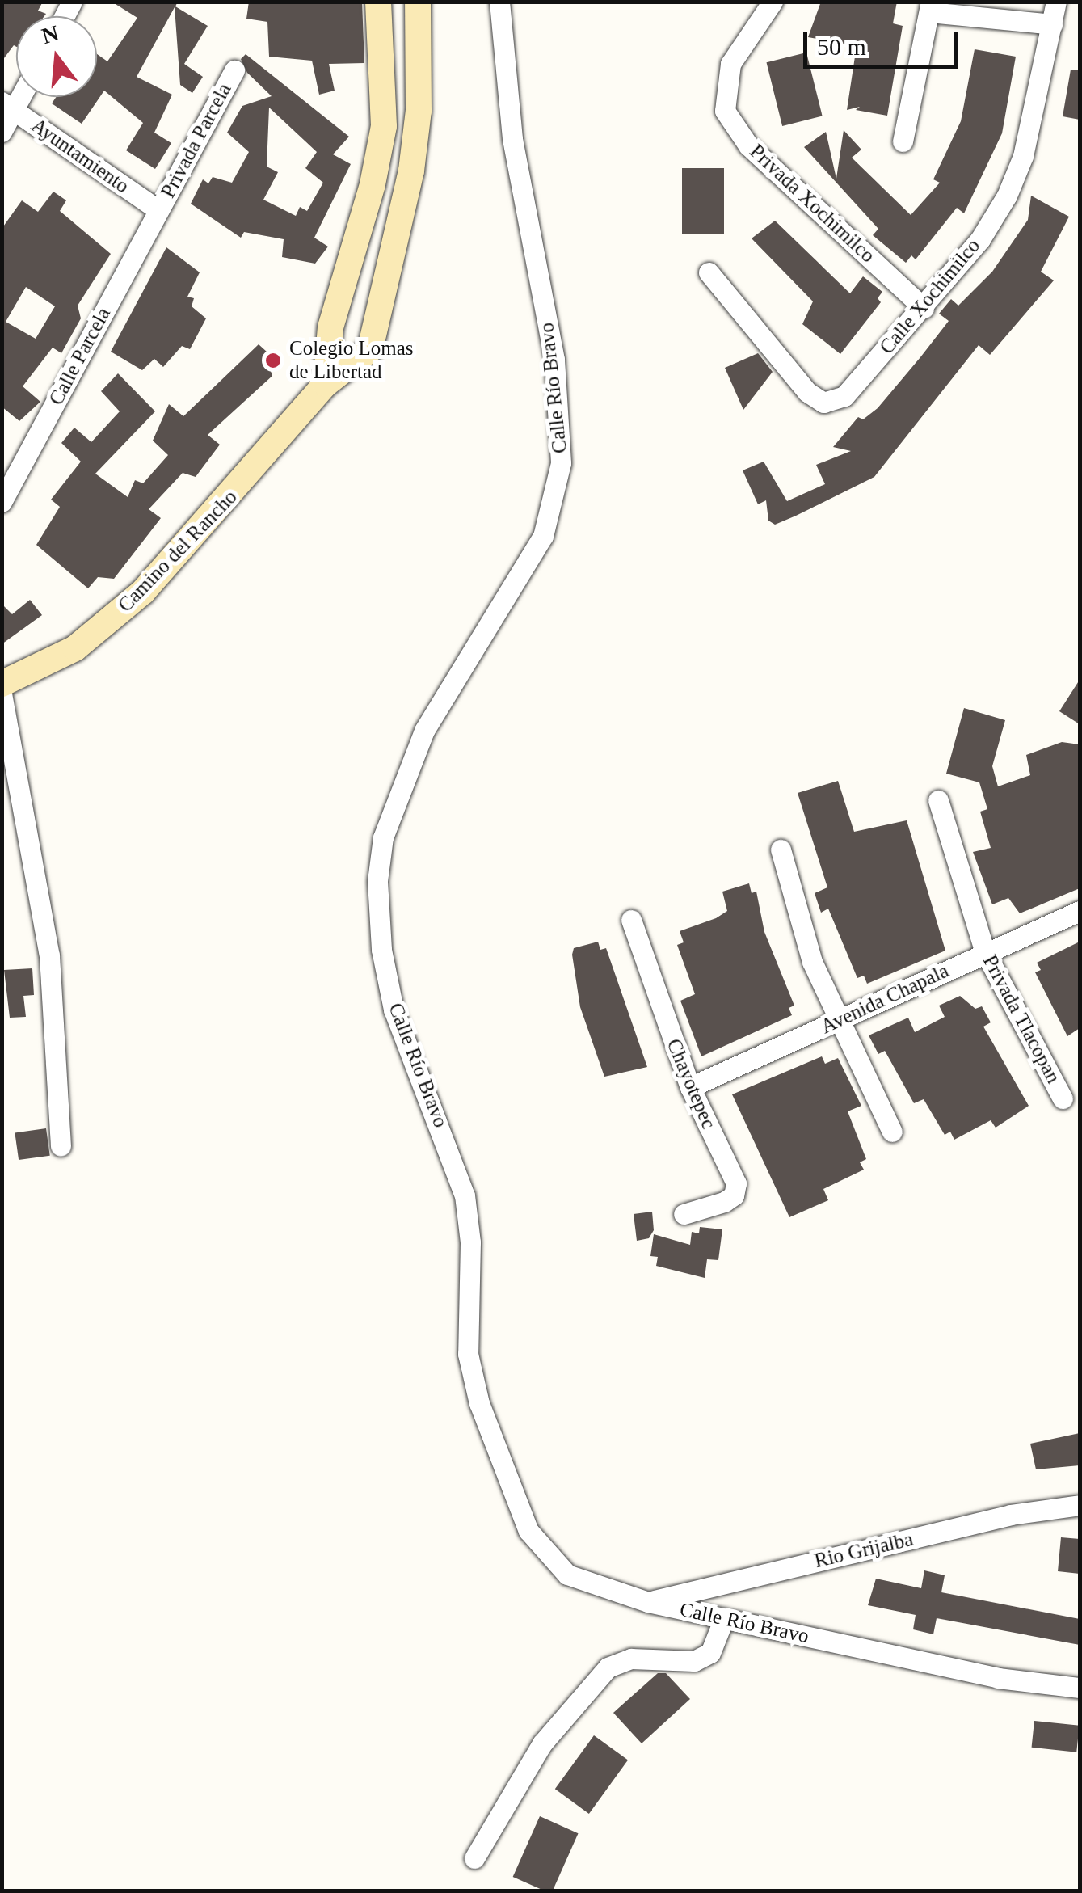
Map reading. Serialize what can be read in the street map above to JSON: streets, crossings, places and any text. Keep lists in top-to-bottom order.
{
  "streets": {
    "main road": ["Camino del Rancho"],
    "street": [
      "Privada Parcela",
      "Ayuntamiento",
      "Privada Xochimilco",
      "Calle Xochimilco",
      "Calle Parcela",
      "Calle Río Bravo",
      "Avenida Chapala",
      "Privada Tlacopan",
      "Chayotepec",
      "Rio Grijalba"
    ]
  },
  "crossings": [
    ["Privada Parcela", "Ayuntamiento"],
    ["Privada Parcela", "Calle Parcela"],
    ["Ayuntamiento", "Calle Parcela"],
    ["Privada Xochimilco", "Calle Xochimilco"],
    ["Calle Río Bravo", "Rio Grijalba"],
    ["Avenida Chapala", "Privada Tlacopan"],
    ["Avenida Chapala", "Chayotepec"]
  ],
  "places": ["Colegio Lomas de Libertad"],
  "scale_bar": "50 m",
  "north": "top"
}
